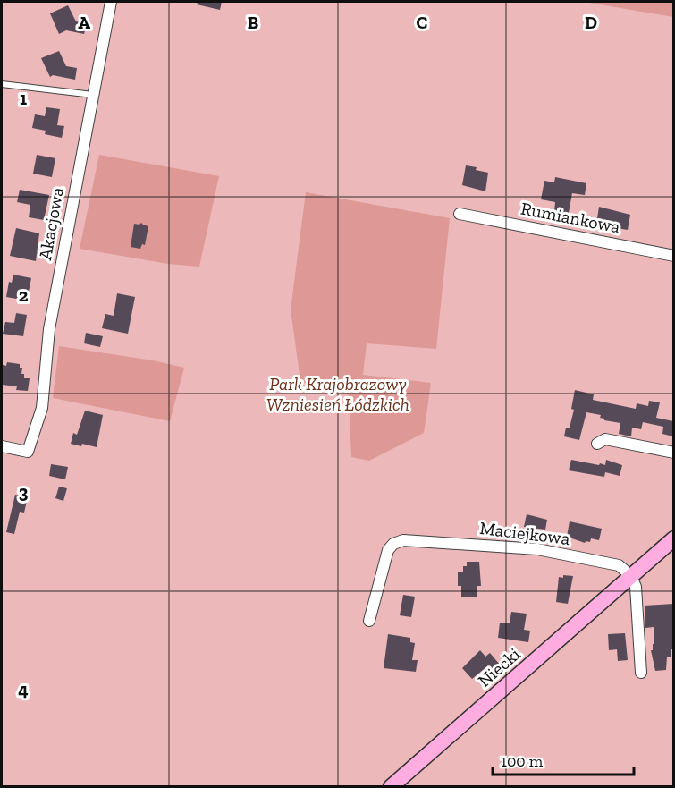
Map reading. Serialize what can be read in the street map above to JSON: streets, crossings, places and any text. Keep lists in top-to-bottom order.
{
  "streets": {
    "street": [
      "Rumiankowa",
      "Akacjowa",
      "Maciejkowa",
      "Niecki"
    ]
  },
  "crossings": [
    ["Maciejkowa", "Niecki"]
  ],
  "parks": ["Park Krajobrazowy Wzniesień Łódzkich"],
  "scale_bar": "100 m",
  "grid": {
    "columns": [
      "A",
      "B",
      "C",
      "D"
    ],
    "rows": [
      "1",
      "2",
      "3",
      "4"
    ]
  }
}
